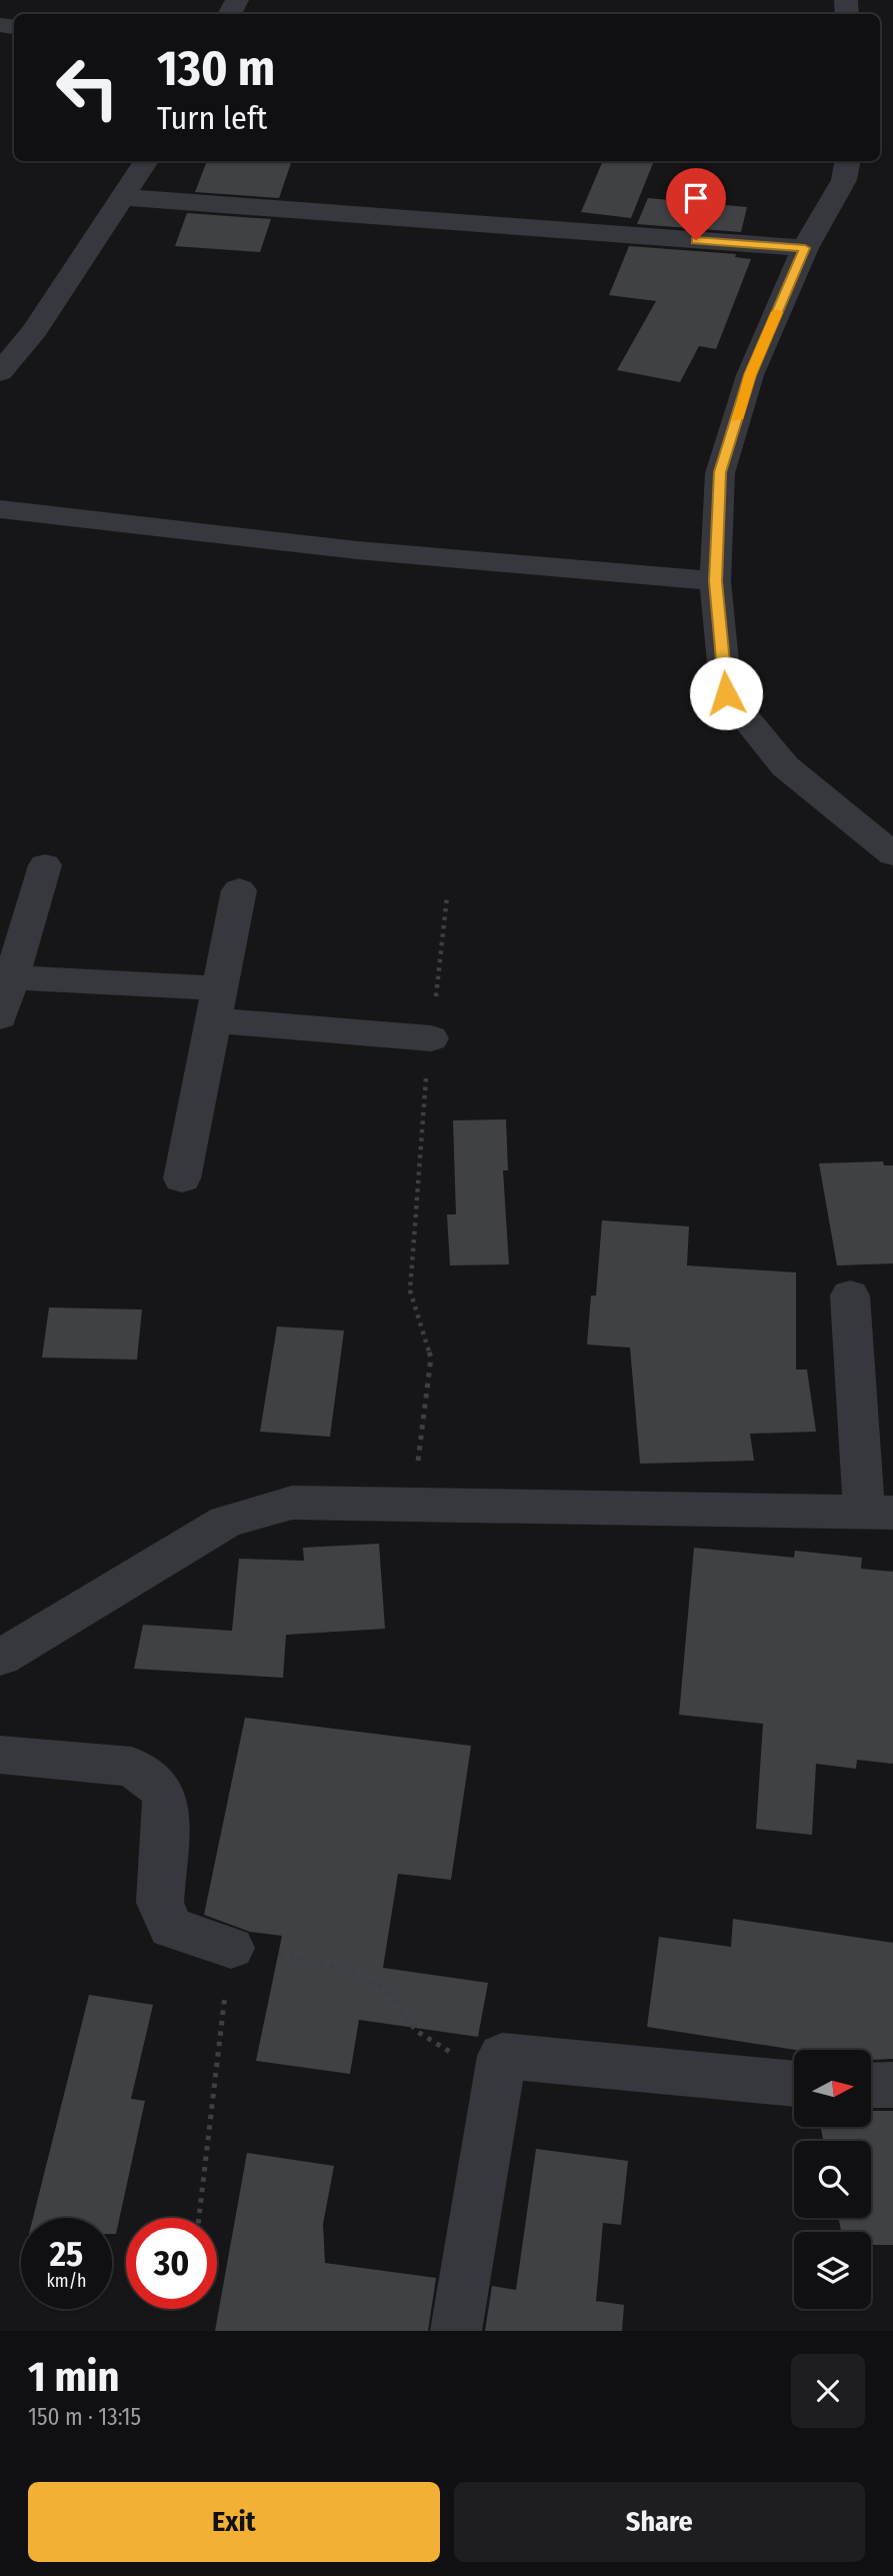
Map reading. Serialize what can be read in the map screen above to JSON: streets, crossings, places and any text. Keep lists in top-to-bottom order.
{
  "north": "right",
  "page": {
    "turn": ["130 m", "Turn left"],
    "speed": "25 km/h",
    "limit": "30",
    "heading": ["1 min", "150 m · 13:15"],
    "buttons": ["Exit", "Share"]
  }
}
